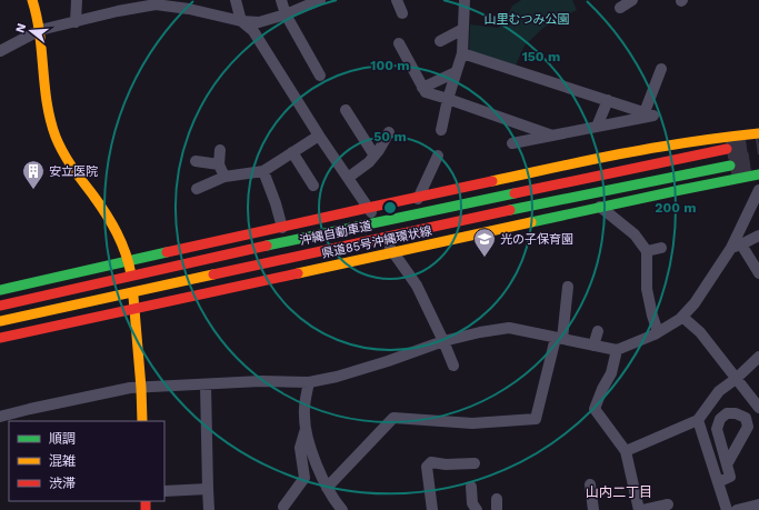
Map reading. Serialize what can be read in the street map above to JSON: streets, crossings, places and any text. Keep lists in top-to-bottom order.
{
  "streets": {
    "main road": ["沖縄自動車道", "県道85号沖縄環状線"]
  },
  "districts": ["山内二丁目"],
  "parks": ["山里むつみ公園"],
  "places": {
    "building": ["安立医院"],
    "school or university": ["光の子保育園"]
  },
  "legend": ["順調", "混雑", "渋滞"],
  "north": "left",
  "rings": [
    "150 m",
    "100 m",
    "50 m",
    "200 m"
  ]
}
